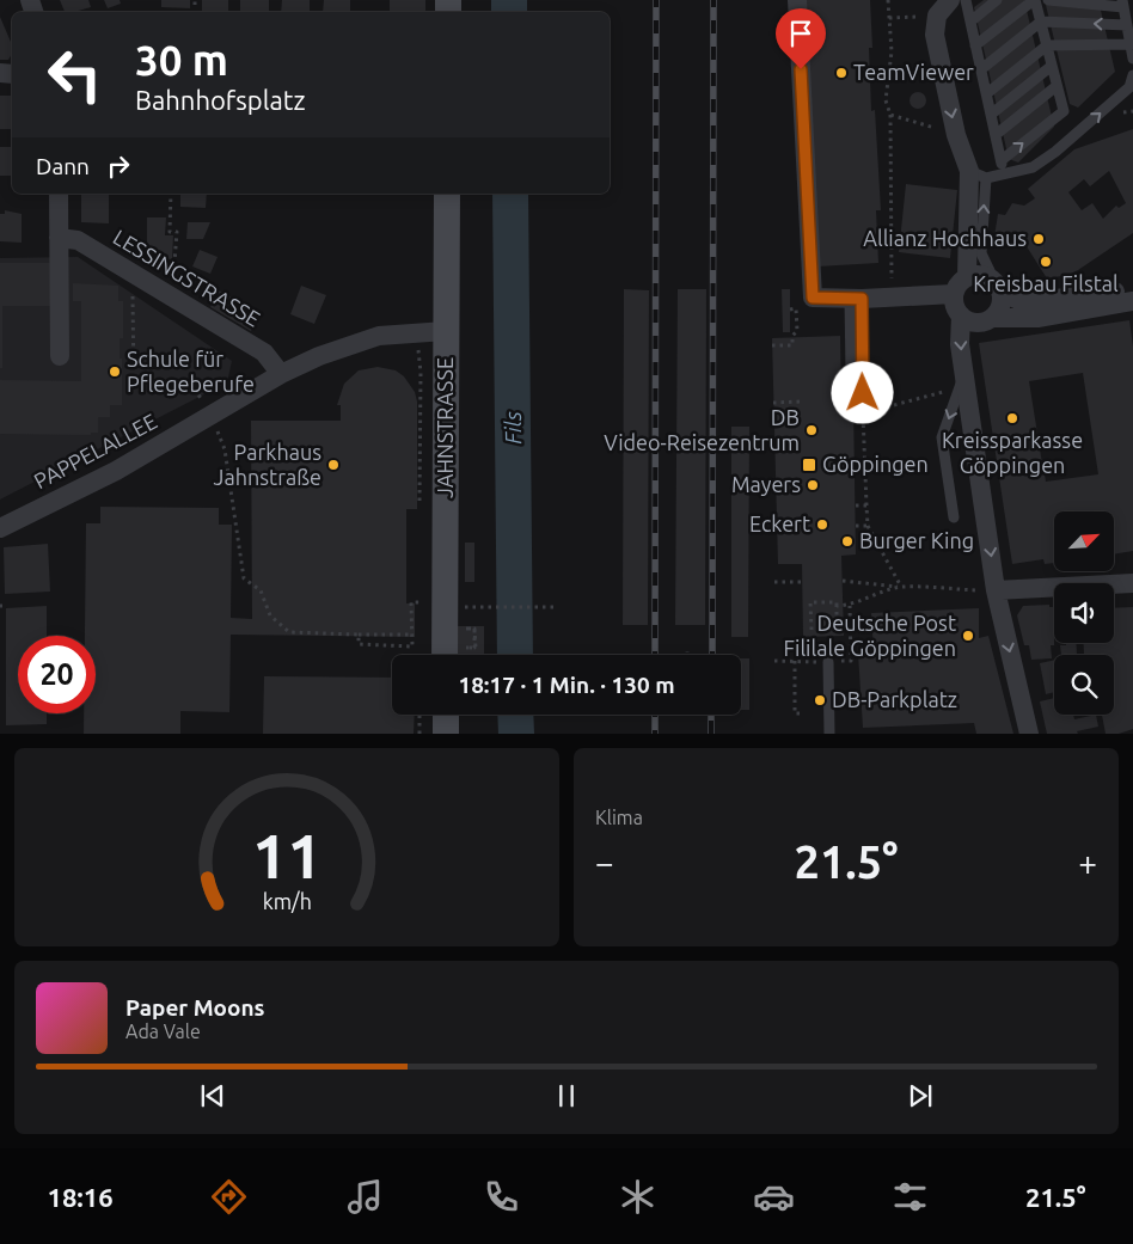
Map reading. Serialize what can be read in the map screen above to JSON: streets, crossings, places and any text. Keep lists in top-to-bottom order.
{
  "streets": {
    "main road": ["JAHNSTRASSE"],
    "street": ["LESSINGSTRASSE", "PAPPELALLEE"]
  },
  "crossings": [
    ["LESSINGSTRASSE", "PAPPELALLEE"],
    ["JAHNSTRASSE", "PAPPELALLEE"]
  ],
  "water": ["Fils"],
  "places": {
    "other": [
      "TeamViewer",
      "Allianz Hochhaus",
      "Kreisbau Filstal",
      "Schule für Pflegeberufe",
      "Kreissparkasse Göppingen",
      "DB Video-Reisezentrum",
      "Parkhaus Jahnstraße",
      "Mayers",
      "Eckert",
      "Burger King",
      "Deutsche Post Fililale Göppingen",
      "DB-Parkplatz"
    ],
    "transit": ["Göppingen"]
  },
  "north": "top right",
  "page": {
    "turn": ["30 m", "Bahnhofsplatz"],
    "then": "Dann",
    "limit": "20",
    "trip": "18:17 · 1 Min. · 130 m",
    "tile": "Klima",
    "heat": ["−", "21.5°", "+"],
    "song": ["Paper Moons", "Ada Vale"],
    "tabs": ["18:16", "21.5°"],
    "gauge": ["11", "km/h"]
  }
}
